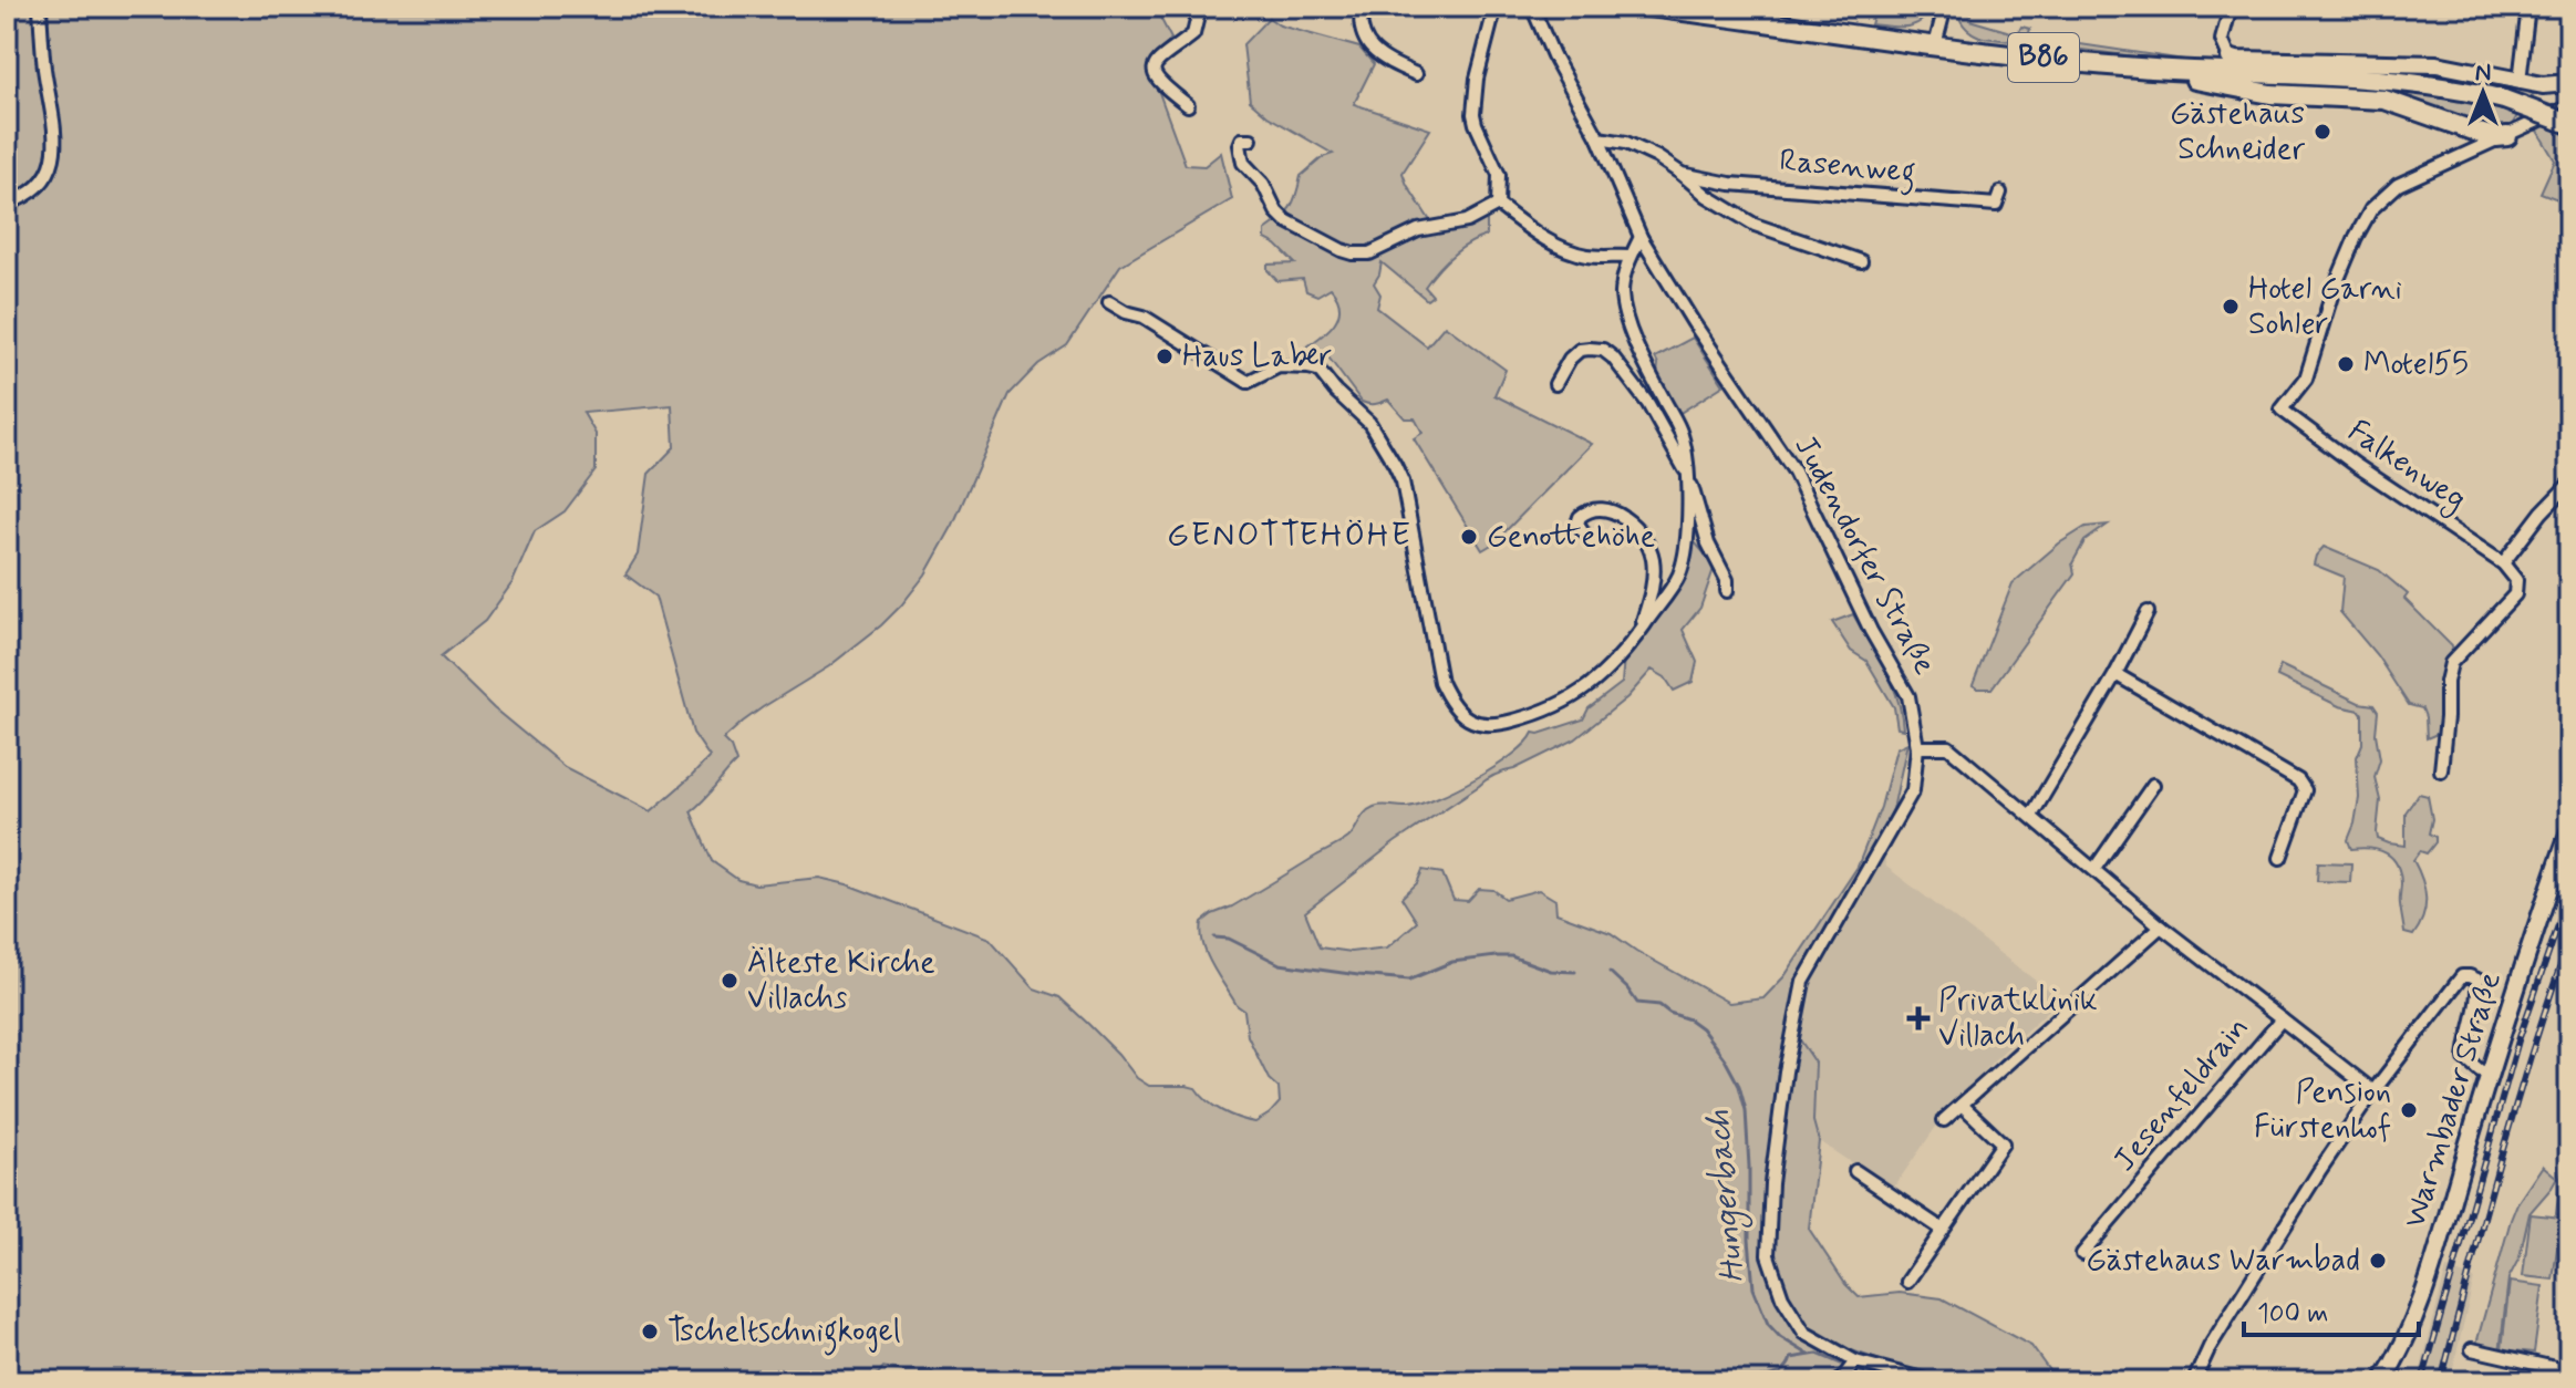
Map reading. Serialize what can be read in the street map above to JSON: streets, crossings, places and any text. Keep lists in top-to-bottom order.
{
  "streets": {
    "main road": ["B86"],
    "street": [
      "Rasenweg",
      "Falkenweg",
      "Judendorfer Straße",
      "Jesenfeldrain",
      "Warmbader Straße"
    ]
  },
  "crossings": [
    ["Rasenweg", "Judendorfer Straße"]
  ],
  "districts": ["GENOTTEHÖHE"],
  "water": ["Hungerbach"],
  "places": {
    "other": [
      "Gästehaus Schneider",
      "Hotel Garni Sohler",
      "Haus Laber",
      "Motel55",
      "Genottehöhe",
      "Älteste Kirche Villachs",
      "Pension Fürstenhof",
      "Gästehaus Warmbad",
      "Tscheltschnigkogel"
    ],
    "health": ["Privatklinik Villach"]
  },
  "scale_bar": "100 m",
  "north": "top"
}
